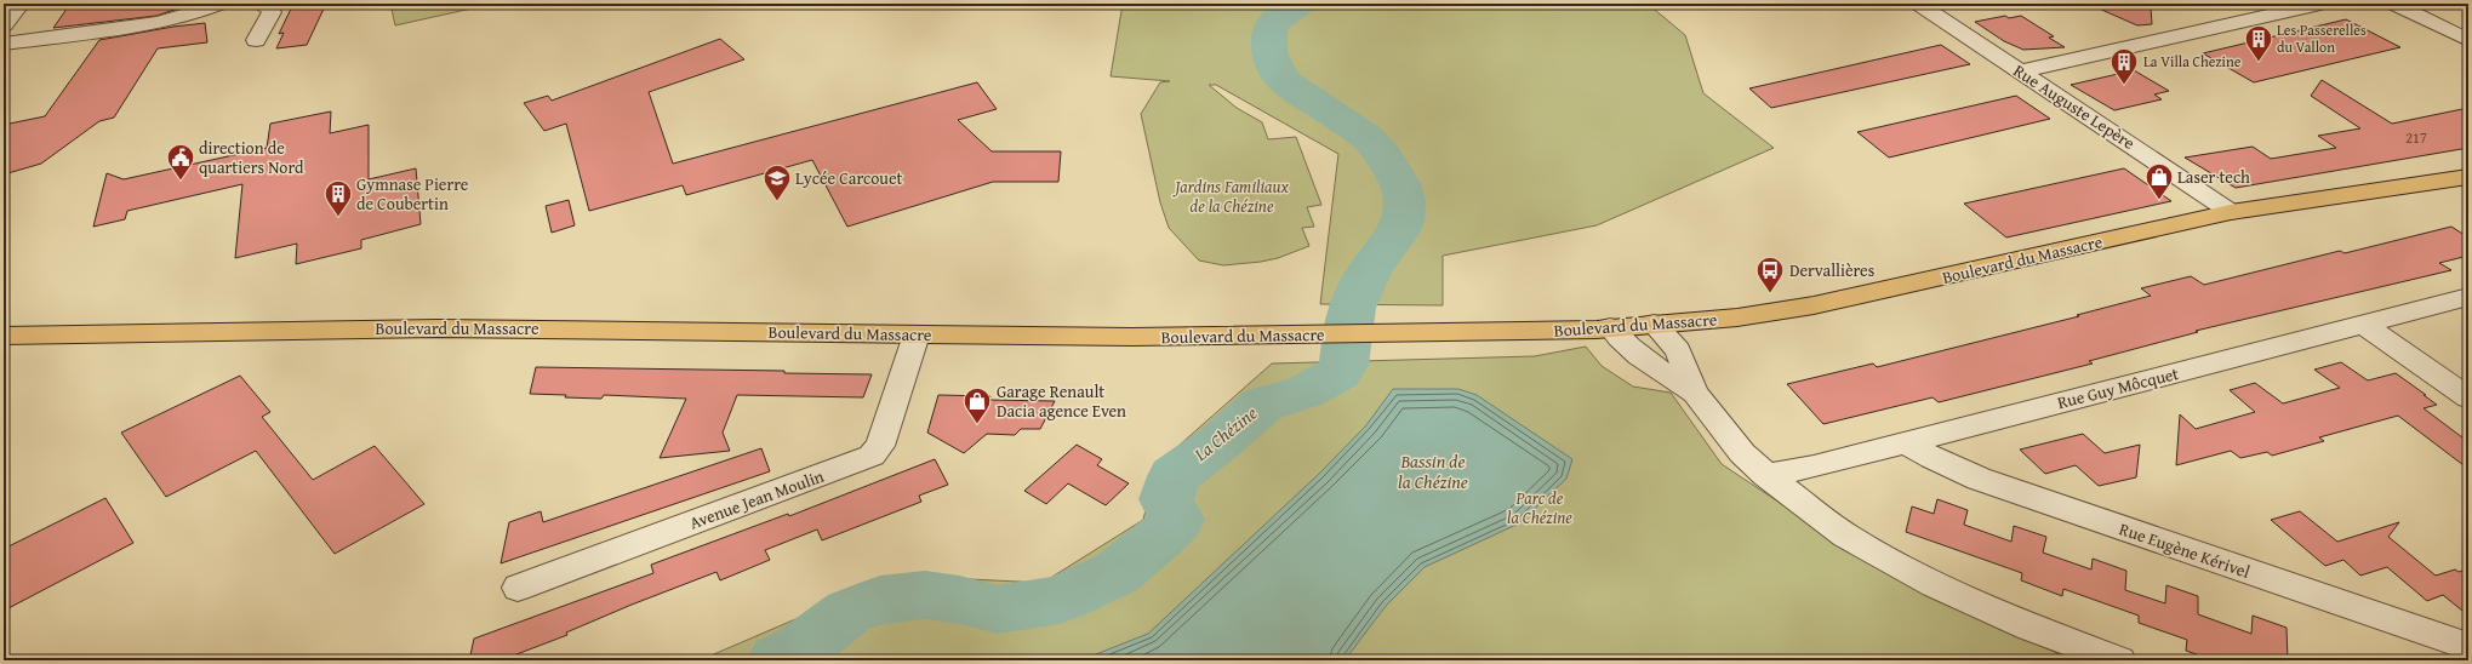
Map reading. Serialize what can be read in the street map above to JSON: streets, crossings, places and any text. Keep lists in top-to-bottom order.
{
  "streets": {
    "main road": ["Boulevard du Massacre"],
    "street": [
      "Rue Auguste Lepère",
      "Rue Guy Môcquet",
      "Avenue Jean Moulin",
      "Rue Eugène Kérivel"
    ]
  },
  "crossings": [
    ["Rue Auguste Lepère", "Boulevard du Massacre"],
    ["Boulevard du Massacre", "Avenue Jean Moulin"],
    ["Rue Guy Môcquet", "Rue Eugène Kérivel"]
  ],
  "water": ["La Chézine", "Bassin de la Chézine"],
  "parks": ["Jardins Familiaux de la Chézine", "Parc de la Chézine"],
  "places": {
    "building": ["Les Passerelles du Vallon", "La Villa Chezine", "Gymnase Pierre de Coubertin"],
    "public building": ["direction de quartiers Nord"],
    "shop": ["Laser tech", "Garage Renault Dacia agence Even"],
    "school or university": ["Lycée Carcouet"],
    "bus stop": ["Dervallières"]
  },
  "house_numbers": ["217"]
}
